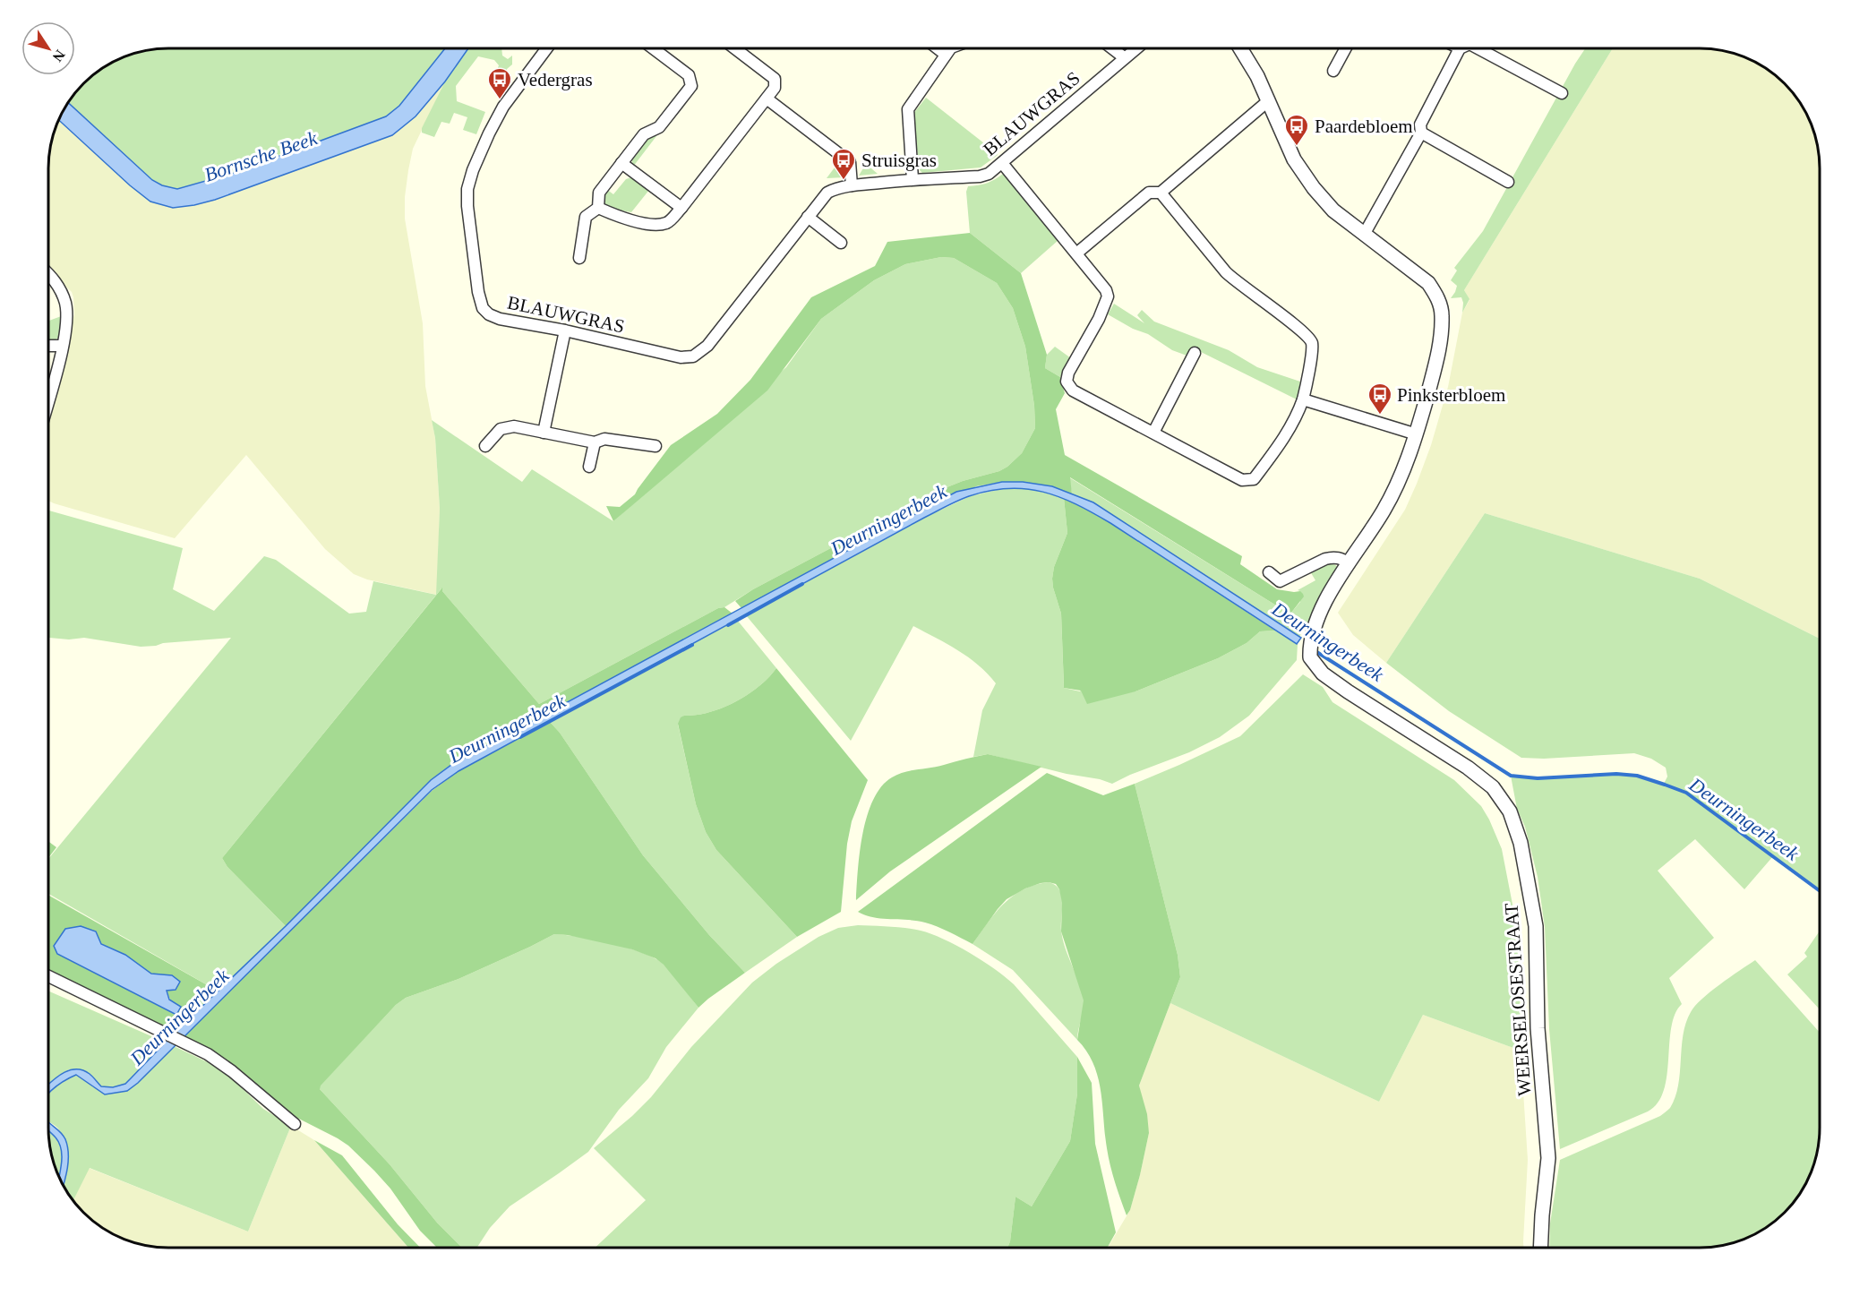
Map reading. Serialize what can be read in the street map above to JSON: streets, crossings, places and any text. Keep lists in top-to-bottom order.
{
  "streets": {
    "street": ["BLAUWGRAS", "WEERSELOSESTRAAT"]
  },
  "water": ["Bornsche Beek", "Deurningerbeek"],
  "places": {
    "bus stop": [
      "Vedergras",
      "Paardebloem",
      "Struisgras",
      "Pinksterbloem"
    ]
  },
  "north": "bottom right"
}
